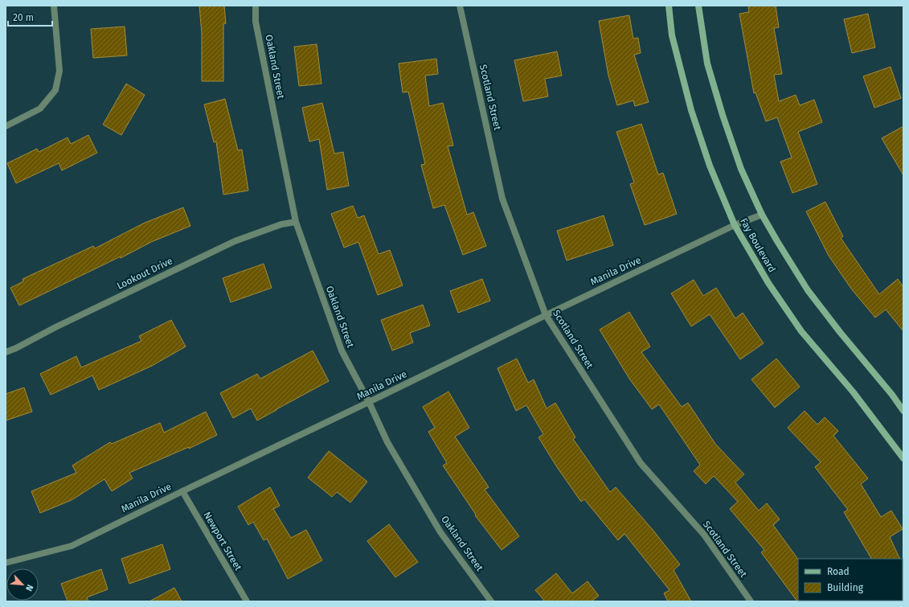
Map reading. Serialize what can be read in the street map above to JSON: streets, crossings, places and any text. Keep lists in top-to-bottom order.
{
  "streets": {
    "main road": ["Fay Boulevard"],
    "street": [
      "Oakland Street",
      "Scotland Street",
      "Manila Drive",
      "Lookout Drive",
      "Newport Street"
    ]
  },
  "crossings": [
    ["Oakland Street", "Manila Drive"],
    ["Oakland Street", "Lookout Drive"],
    ["Scotland Street", "Manila Drive"],
    ["Fay Boulevard", "Manila Drive"],
    ["Manila Drive", "Newport Street"]
  ],
  "legend": ["Road", "Building"],
  "scale_bar": "20 m",
  "north": "bottom right"
}
